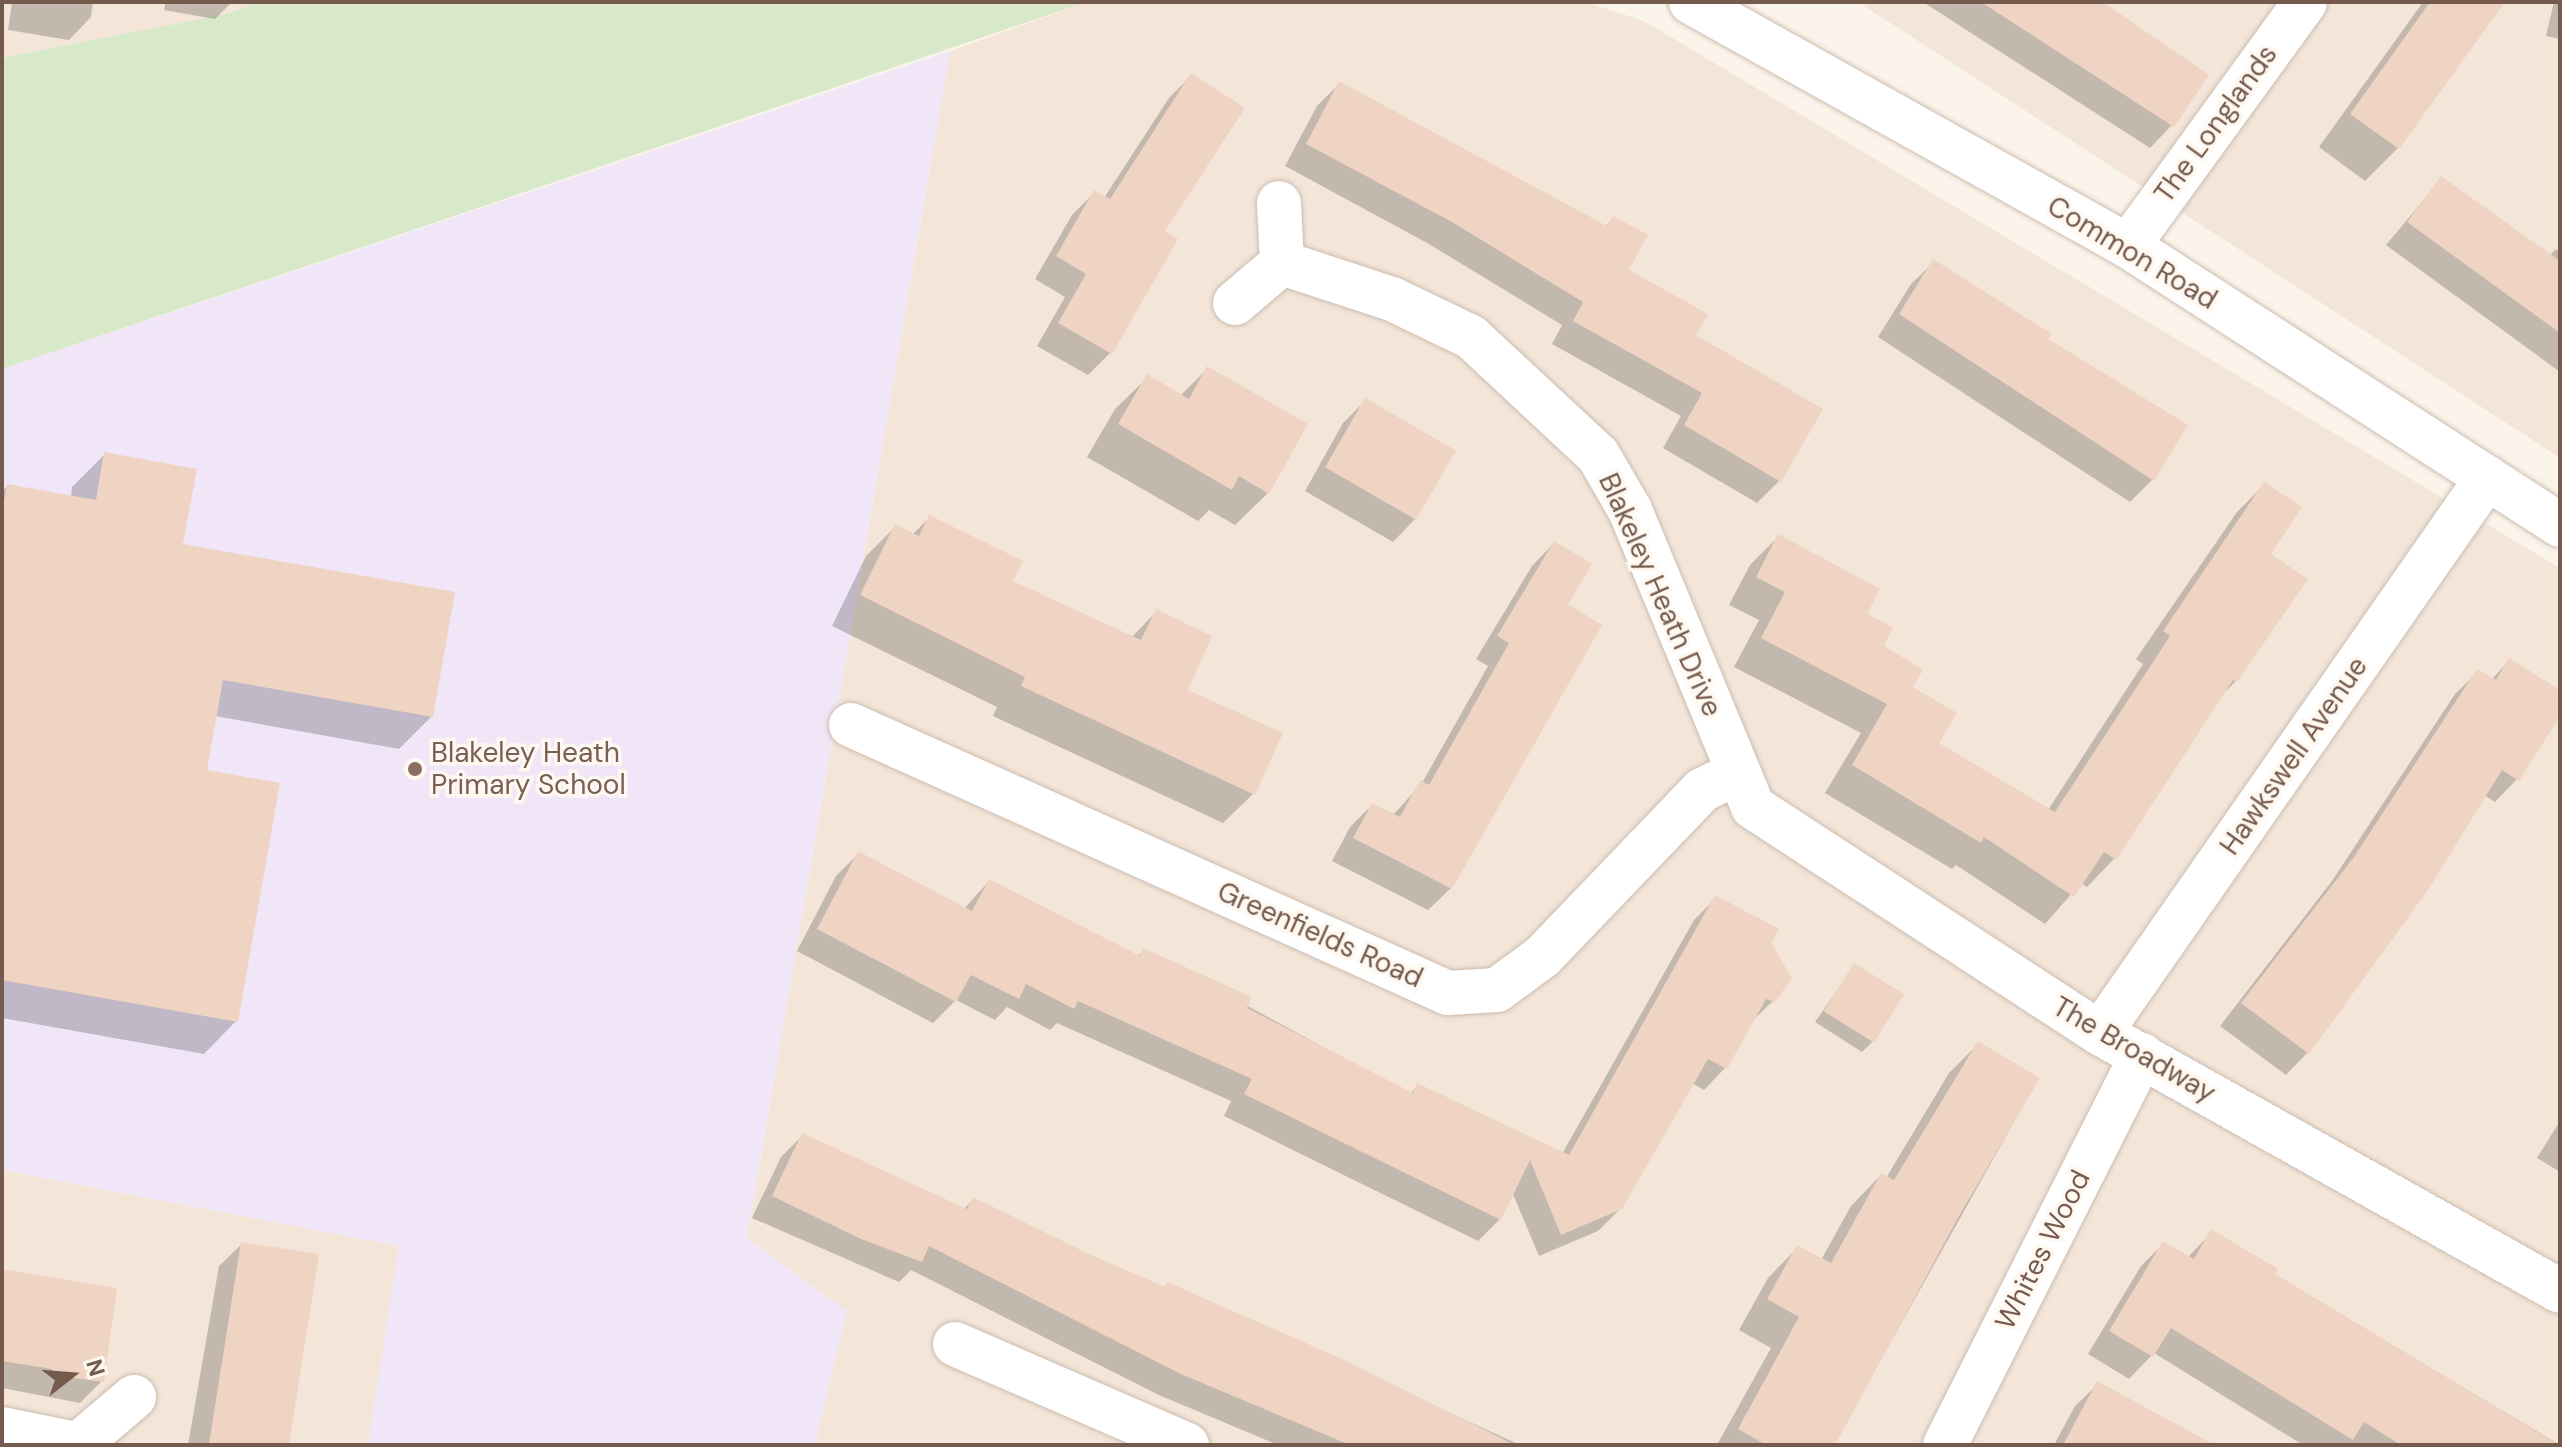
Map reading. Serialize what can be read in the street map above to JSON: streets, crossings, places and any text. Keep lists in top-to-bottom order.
{
  "streets": {
    "street": [
      "The Longlands",
      "Common Road",
      "Blakeley Heath Drive",
      "Hawkswell Avenue",
      "Greenfields Road",
      "The Broadway",
      "Whites Wood"
    ]
  },
  "crossings": [
    ["The Longlands", "Common Road"],
    ["Common Road", "Hawkswell Avenue"],
    ["Blakeley Heath Drive", "Greenfields Road"],
    ["Blakeley Heath Drive", "The Broadway"],
    ["Hawkswell Avenue", "The Broadway"],
    ["Greenfields Road", "The Broadway"],
    ["The Broadway", "Whites Wood"]
  ],
  "places": ["Blakeley Heath Primary School"],
  "north": "right"
}
